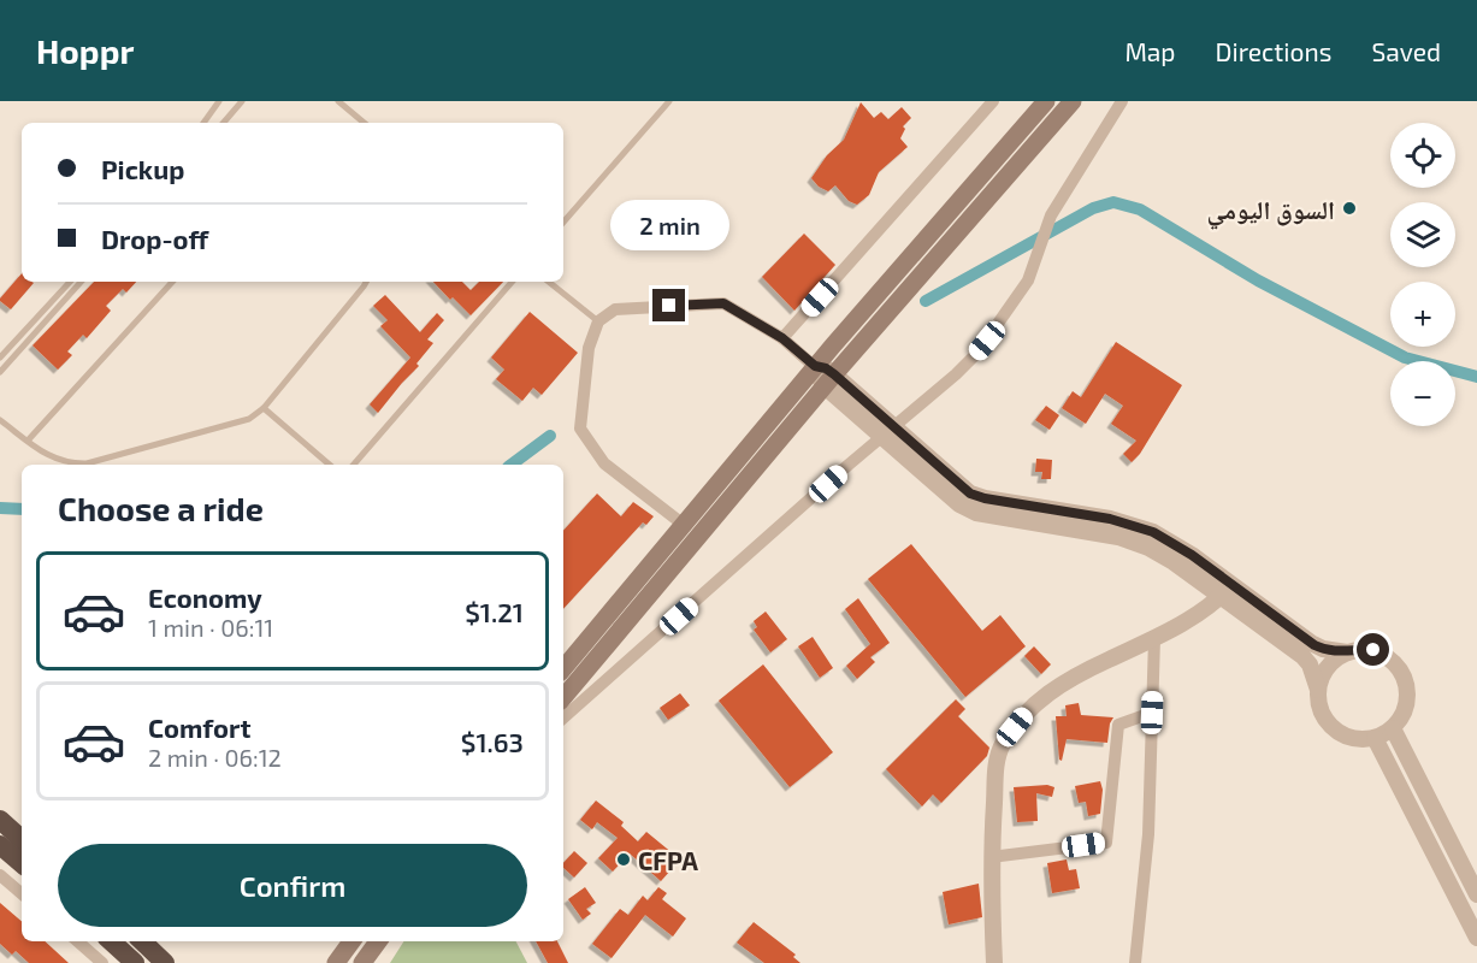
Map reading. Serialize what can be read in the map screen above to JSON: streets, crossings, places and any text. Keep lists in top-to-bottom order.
{
  "places": ["السوق اليومي", "CFPA"],
  "page": {
    "header": "Hoppr",
    "nav": ["Map", "Directions", "Saved"],
    "map_buttons": ["+", "−"],
    "banner": ["Pickup", "Drop-off"],
    "bubble": "2 min",
    "heading": "Choose a ride",
    "list": [
      {
        "name": "Economy",
        "note": "1 min · 06:11",
        "value": "$1.21"
      },
      {
        "name": "Comfort",
        "note": "2 min · 06:12",
        "value": "$1.63"
      }
    ],
    "buttons": "Confirm"
  }
}
